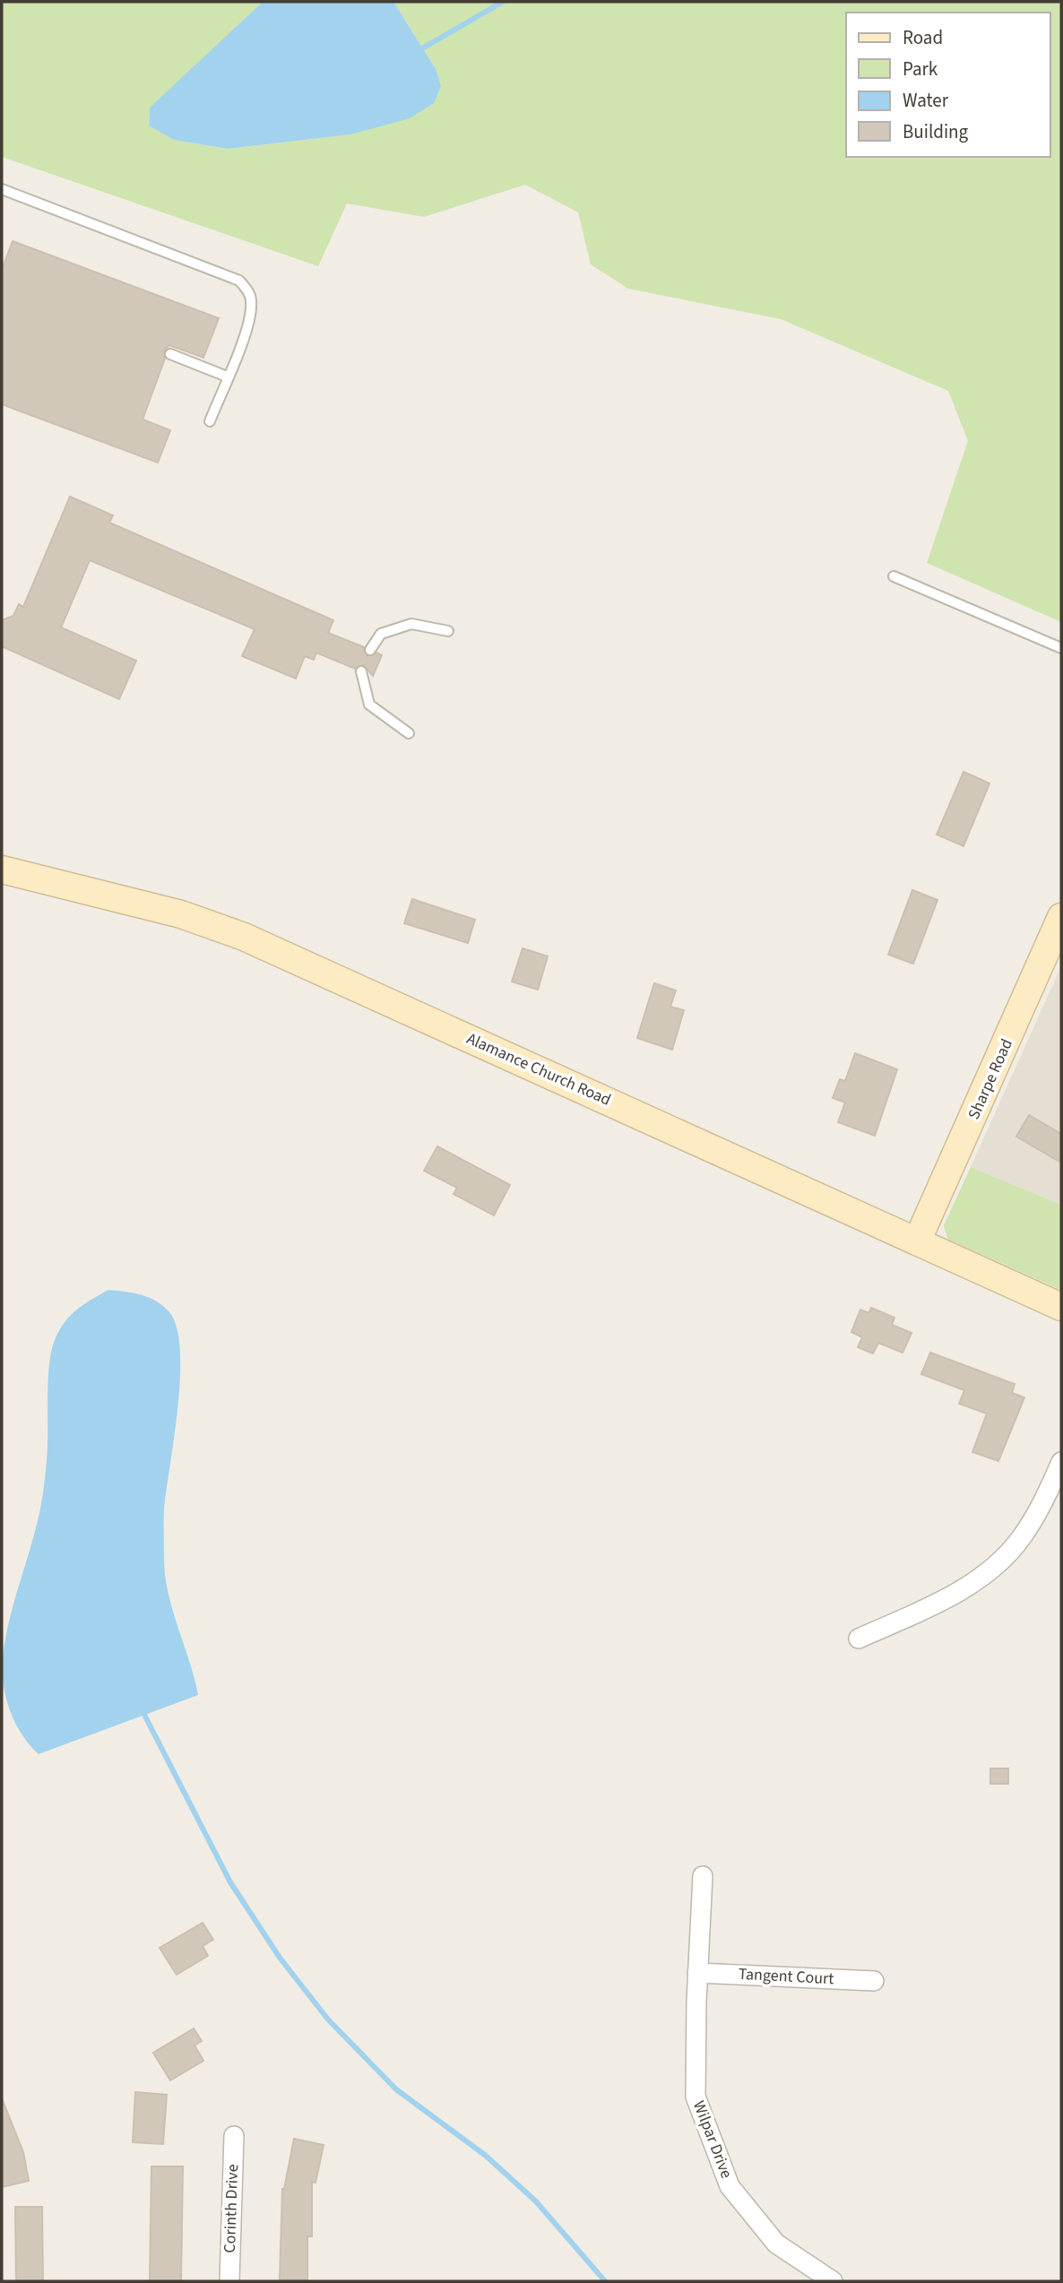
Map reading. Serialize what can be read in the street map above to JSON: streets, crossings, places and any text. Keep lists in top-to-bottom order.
{
  "streets": {
    "main road": ["Alamance Church Road", "Sharpe Road"],
    "street": ["Tangent Court", "Wilpar Drive", "Corinth Drive"]
  },
  "crossings": [
    ["Alamance Church Road", "Sharpe Road"],
    ["Tangent Court", "Wilpar Drive"]
  ],
  "legend": [
    "Road",
    "Park",
    "Water",
    "Building"
  ]
}
